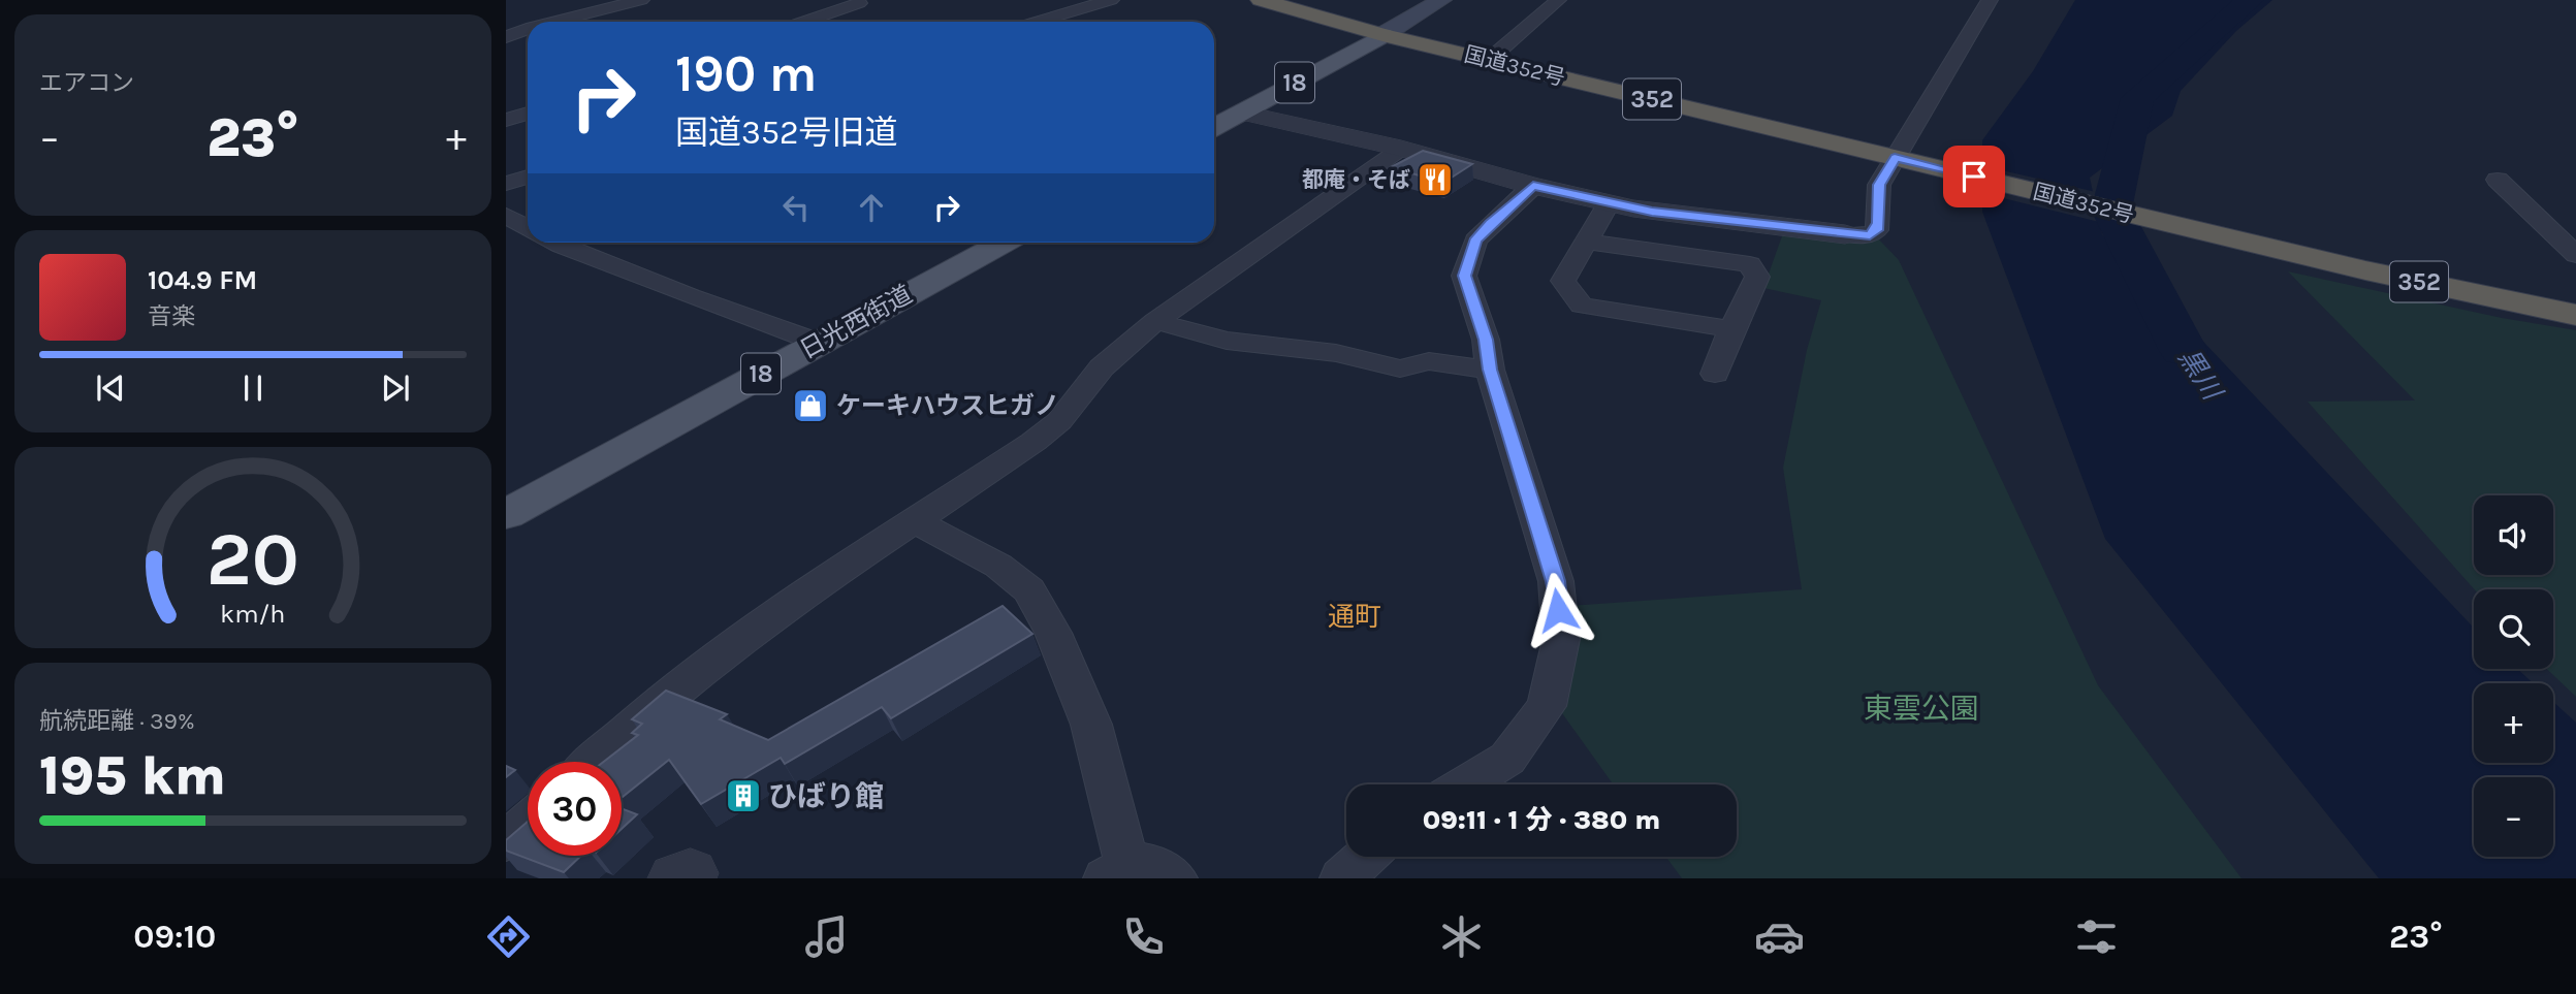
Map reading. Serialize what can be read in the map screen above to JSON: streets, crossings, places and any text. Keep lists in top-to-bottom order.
{
  "streets": {
    "highway": ["国道352号", "352"],
    "main road": ["18", "日光西街道"]
  },
  "crossings": [
    ["国道352号", "18"],
    ["国道352号", "352"],
    ["18", "352"]
  ],
  "districts": ["通町"],
  "water": ["黒川"],
  "parks": ["東雲公園"],
  "places": {
    "restaurant": ["都庵・そば"],
    "shop": ["ケーキハウスヒガノ"],
    "building": ["ひばり館"]
  },
  "page": {
    "tile": [
      "エアコン",
      ["航続距離 · 39%", "195 km"]
    ],
    "turn": ["190 m", "国道352号旧道"],
    "heat": ["−", "23°", "+"],
    "song": ["104.9 FM", "音楽"],
    "map_buttons": ["+", "−"],
    "limit": "30",
    "trip": "09:11 · 1 分 · 380 m",
    "tabs": ["09:10", "23°"],
    "gauge": ["20", "km/h"]
  }
}
